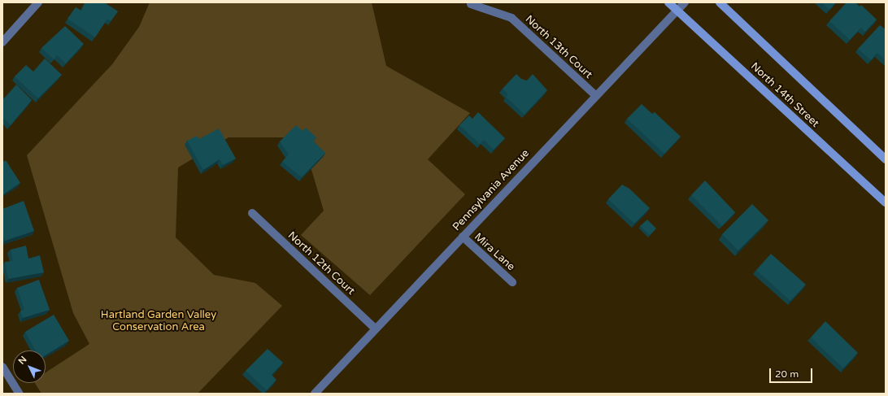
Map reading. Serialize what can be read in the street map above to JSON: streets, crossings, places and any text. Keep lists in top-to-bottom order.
{
  "streets": {
    "main road": ["North 14th Street"],
    "street": [
      "North 13th Court",
      "Pennsylvania Avenue",
      "Mira Lane",
      "North 12th Court"
    ]
  },
  "crossings": [
    ["North 13th Court", "Pennsylvania Avenue"],
    ["North 14th Street", "Pennsylvania Avenue"],
    ["Pennsylvania Avenue", "Mira Lane"],
    ["Pennsylvania Avenue", "North 12th Court"]
  ],
  "parks": ["Hartland Garden Valley Conservation Area"],
  "scale_bar": "20 m",
  "north": "top left"
}
